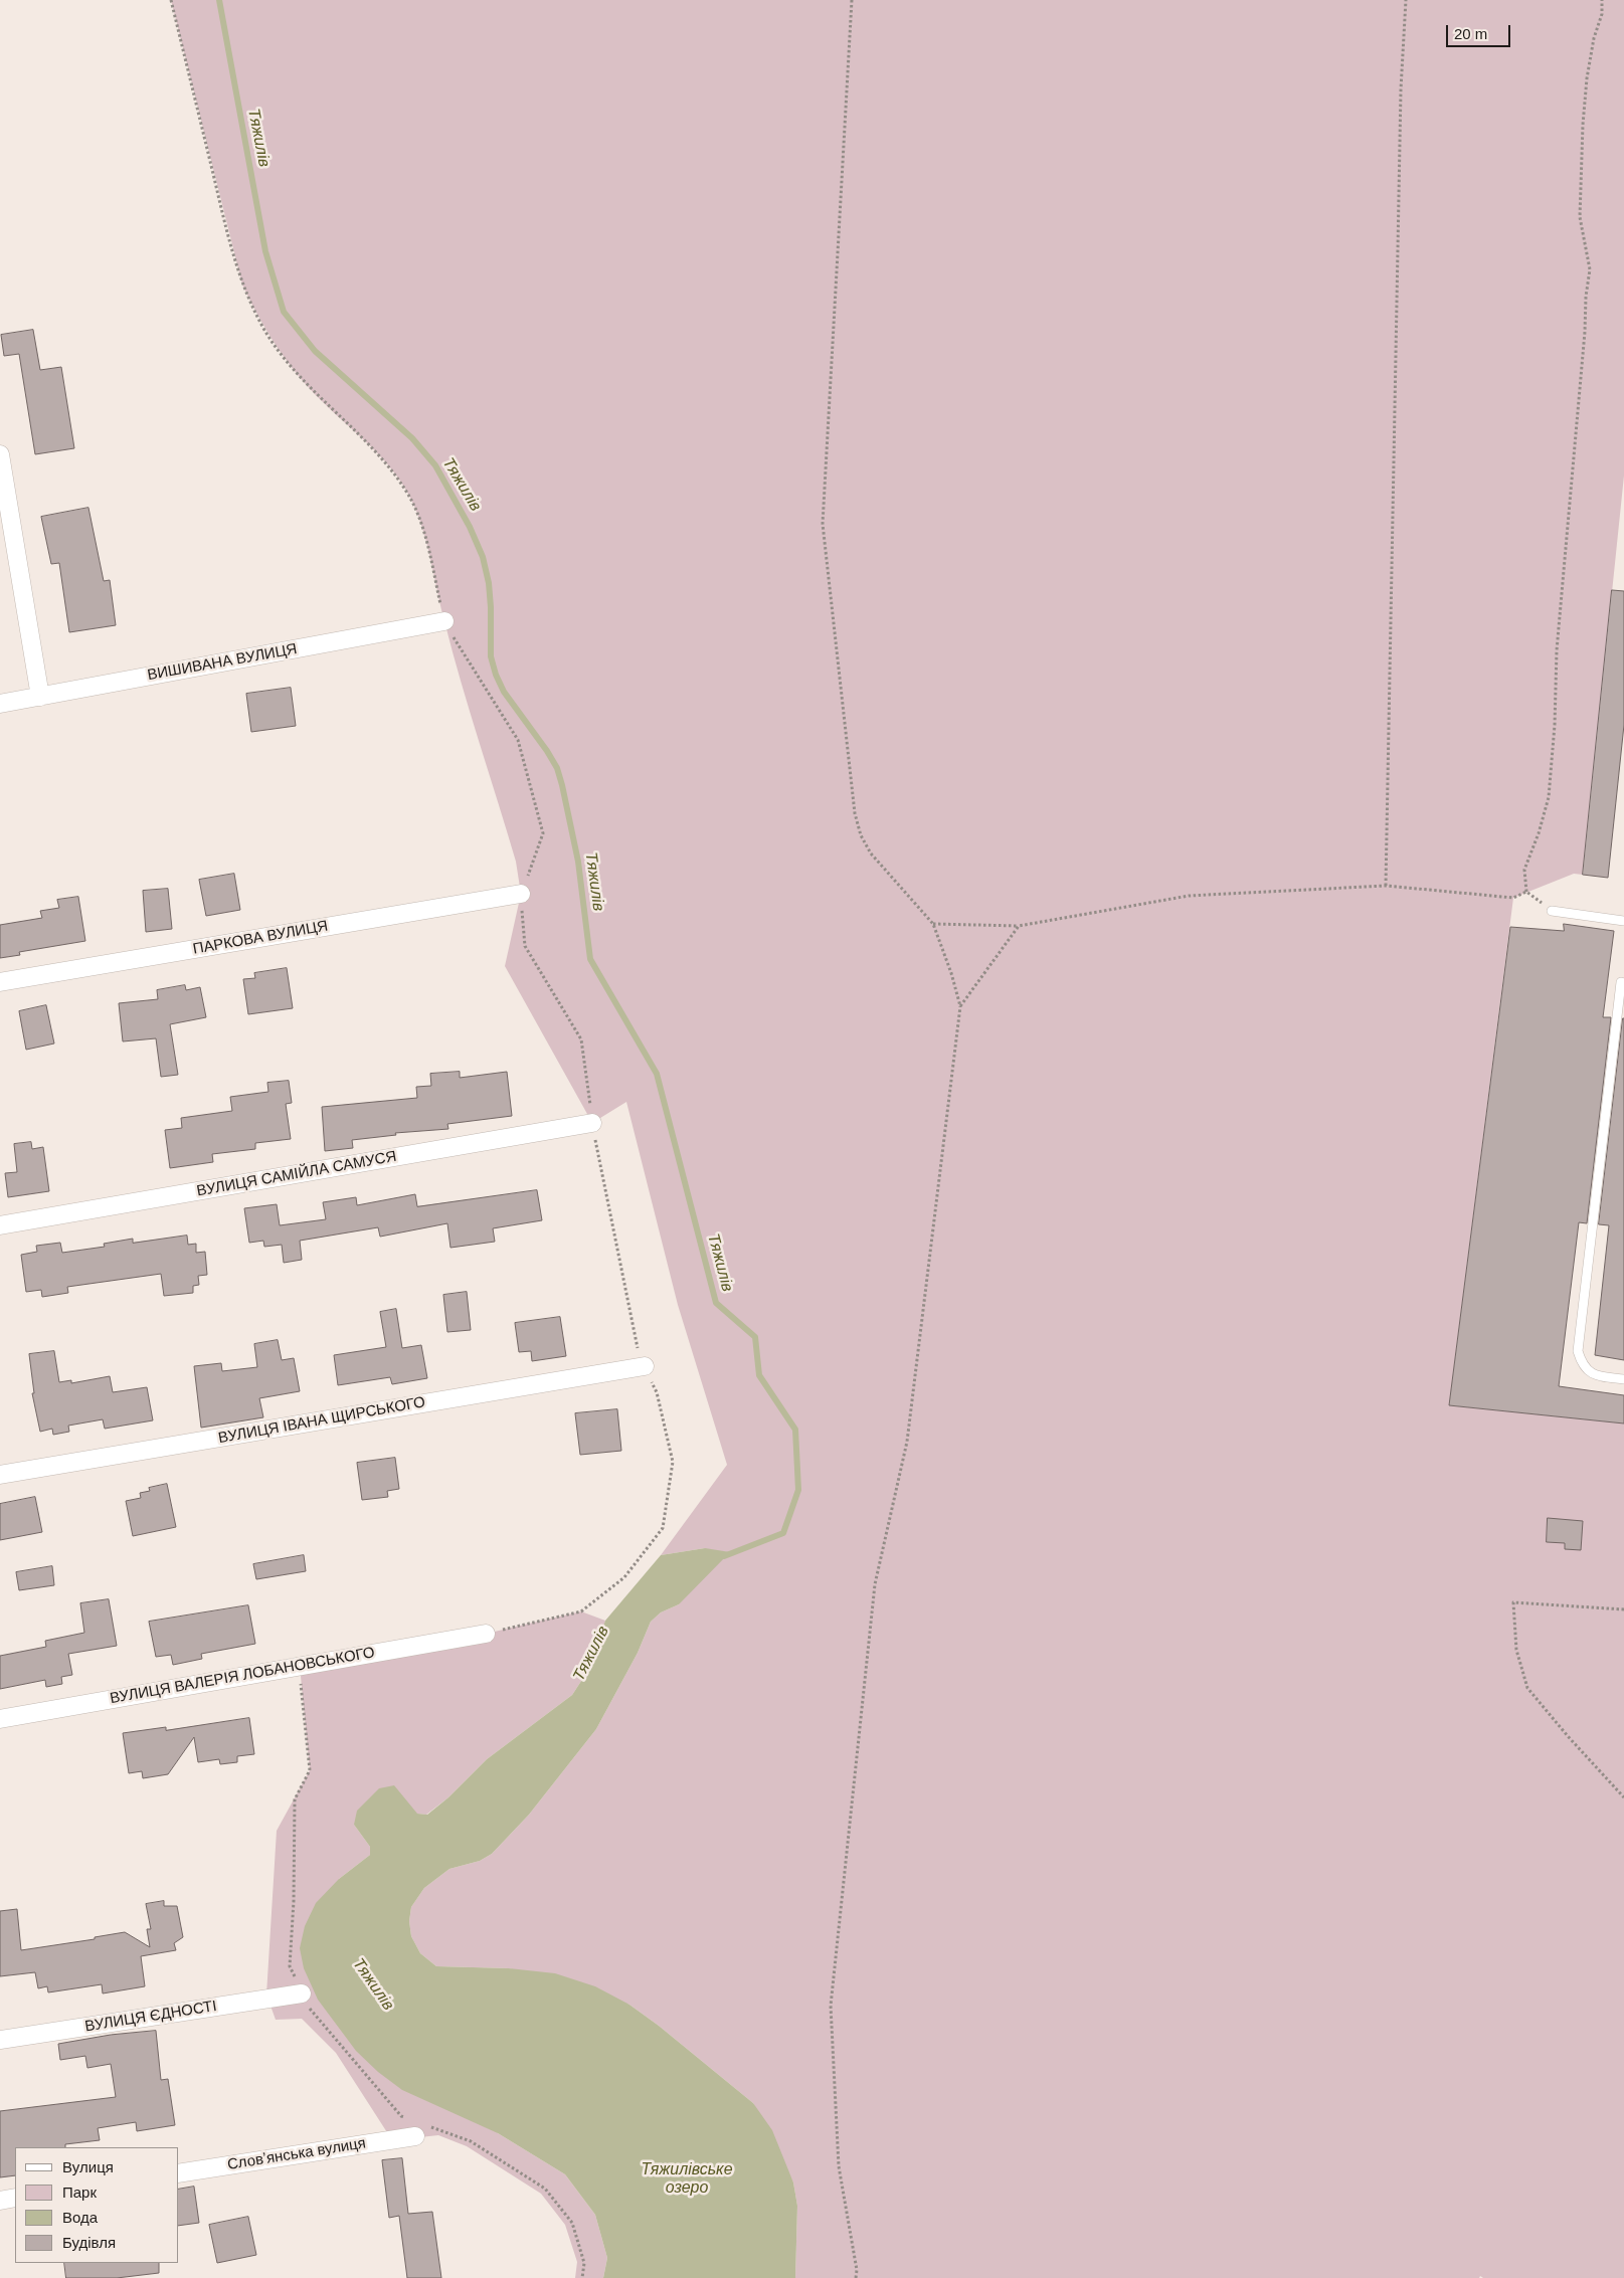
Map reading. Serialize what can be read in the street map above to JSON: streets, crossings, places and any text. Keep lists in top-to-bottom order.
{
  "streets": {
    "street": [
      "ВИШИВАНА ВУЛИЦЯ",
      "ПАРКОВА ВУЛИЦЯ",
      "ВУЛИЦЯ САМІЙЛА САМУСЯ",
      "ВУЛИЦЯ ІВАНА ЩИРСЬКОГО",
      "ВУЛИЦЯ ВАЛЕРІЯ ЛОБАНОВСЬКОГО",
      "ВУЛИЦЯ ЄДНОСТІ",
      "Словʼянська вулиця"
    ]
  },
  "water": ["Тяжилів", "Тяжилівське озеро"],
  "legend": [
    "Вулиця",
    "Парк",
    "Вода",
    "Будівля"
  ],
  "scale_bar": "20 m"
}
